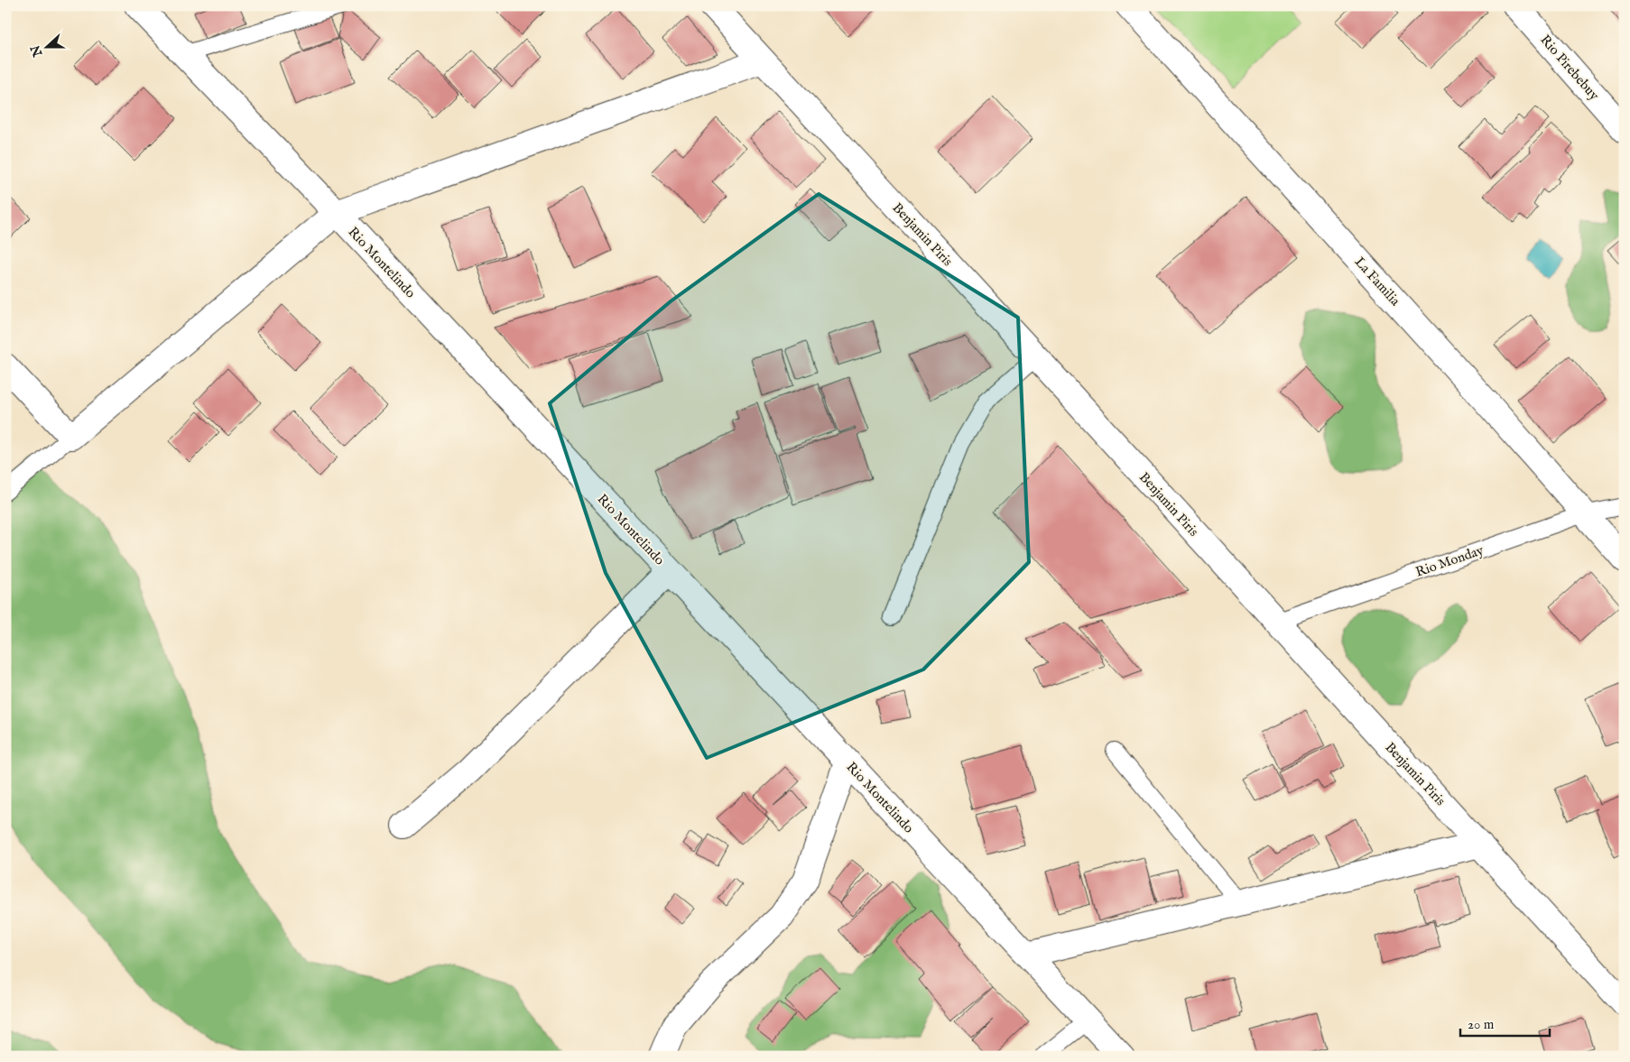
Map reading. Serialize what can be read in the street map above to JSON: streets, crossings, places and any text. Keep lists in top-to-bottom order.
{
  "streets": {
    "street": [
      "Rio Pirebebuy",
      "Benjamin Piris",
      "Rio Montelindo",
      "La Familia"
    ],
    "lane": ["Rio Monday"]
  },
  "crossings": [
    ["Benjamin Piris", "Rio Monday"],
    ["La Familia", "Rio Monday"]
  ],
  "scale_bar": "20 m",
  "north": "left"
}
